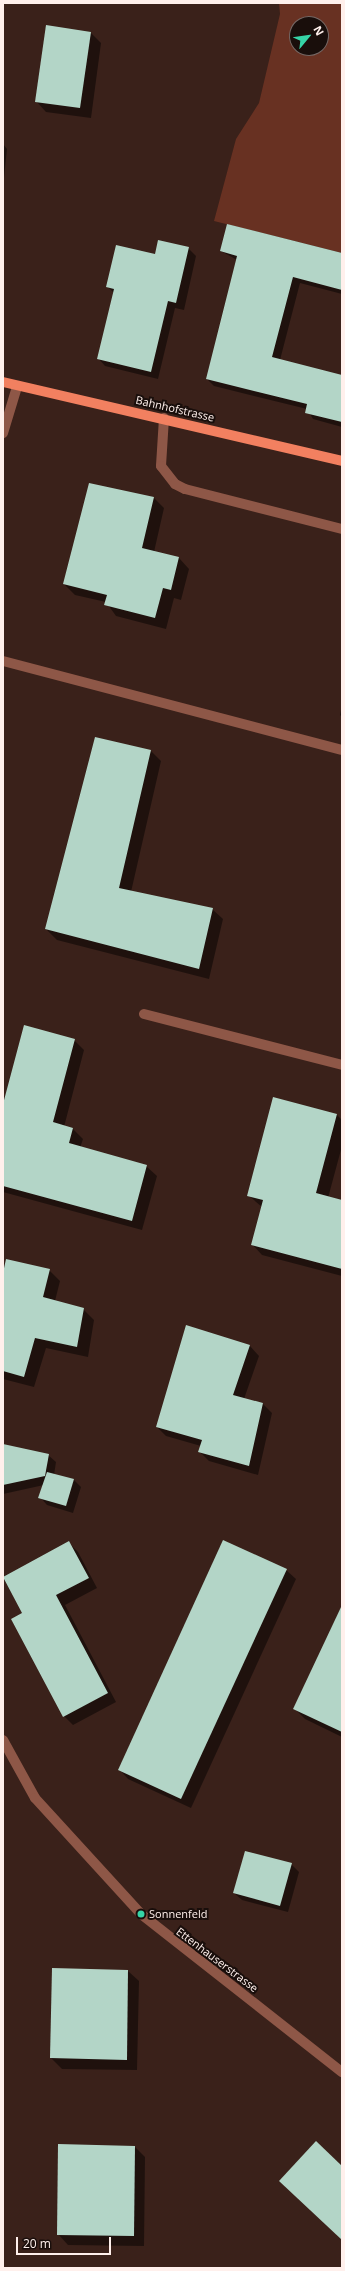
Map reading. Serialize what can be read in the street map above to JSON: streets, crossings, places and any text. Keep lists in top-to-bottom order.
{
  "streets": {
    "main road": ["Bahnhofstrasse"],
    "street": ["Ettenhauserstrasse"]
  },
  "places": ["Sonnenfeld"],
  "scale_bar": "20 m",
  "north": "top right"
}
